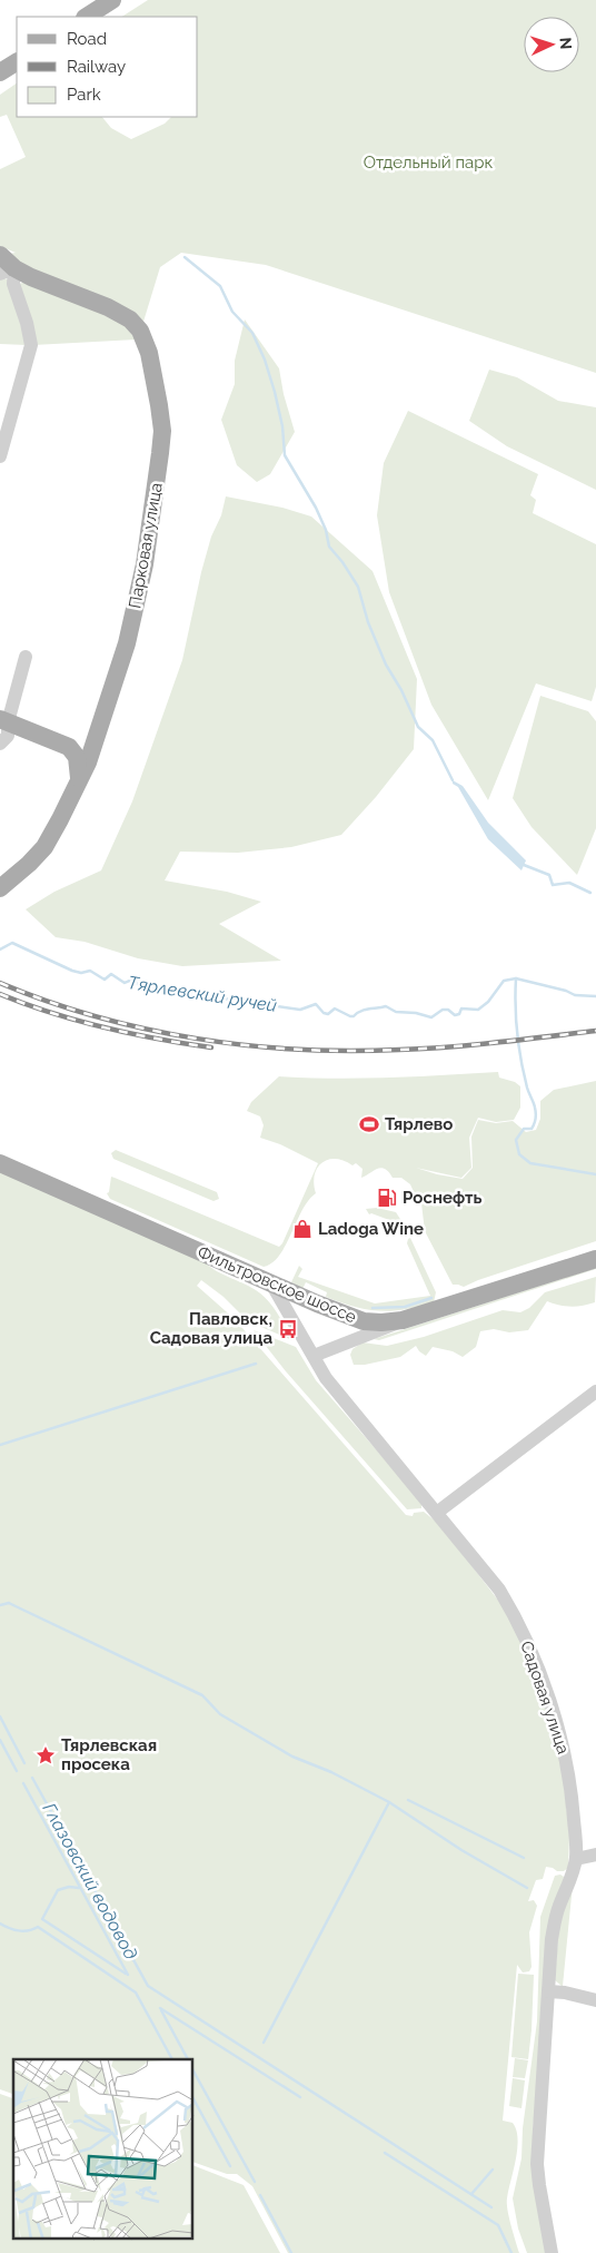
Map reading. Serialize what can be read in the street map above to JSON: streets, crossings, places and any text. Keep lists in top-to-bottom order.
{
  "streets": {
    "main road": ["Парковая улица", "Фильтровское шоссе"],
    "street": ["Садовая улица"]
  },
  "crossings": [
    ["Фильтровское шоссе", "Садовая улица"]
  ],
  "water": ["Тярлевский ручей", "Глазовский водовод"],
  "parks": ["Отдельный парк"],
  "places": {
    "sports": ["Тярлево"],
    "fuel station": ["Роснефть"],
    "shop": ["Ladoga Wine"],
    "bus stop": ["Павловск, Садовая улица"],
    "place": ["Тярлевская просека"]
  },
  "legend": ["Road", "Railway", "Park"],
  "north": "right"
}
